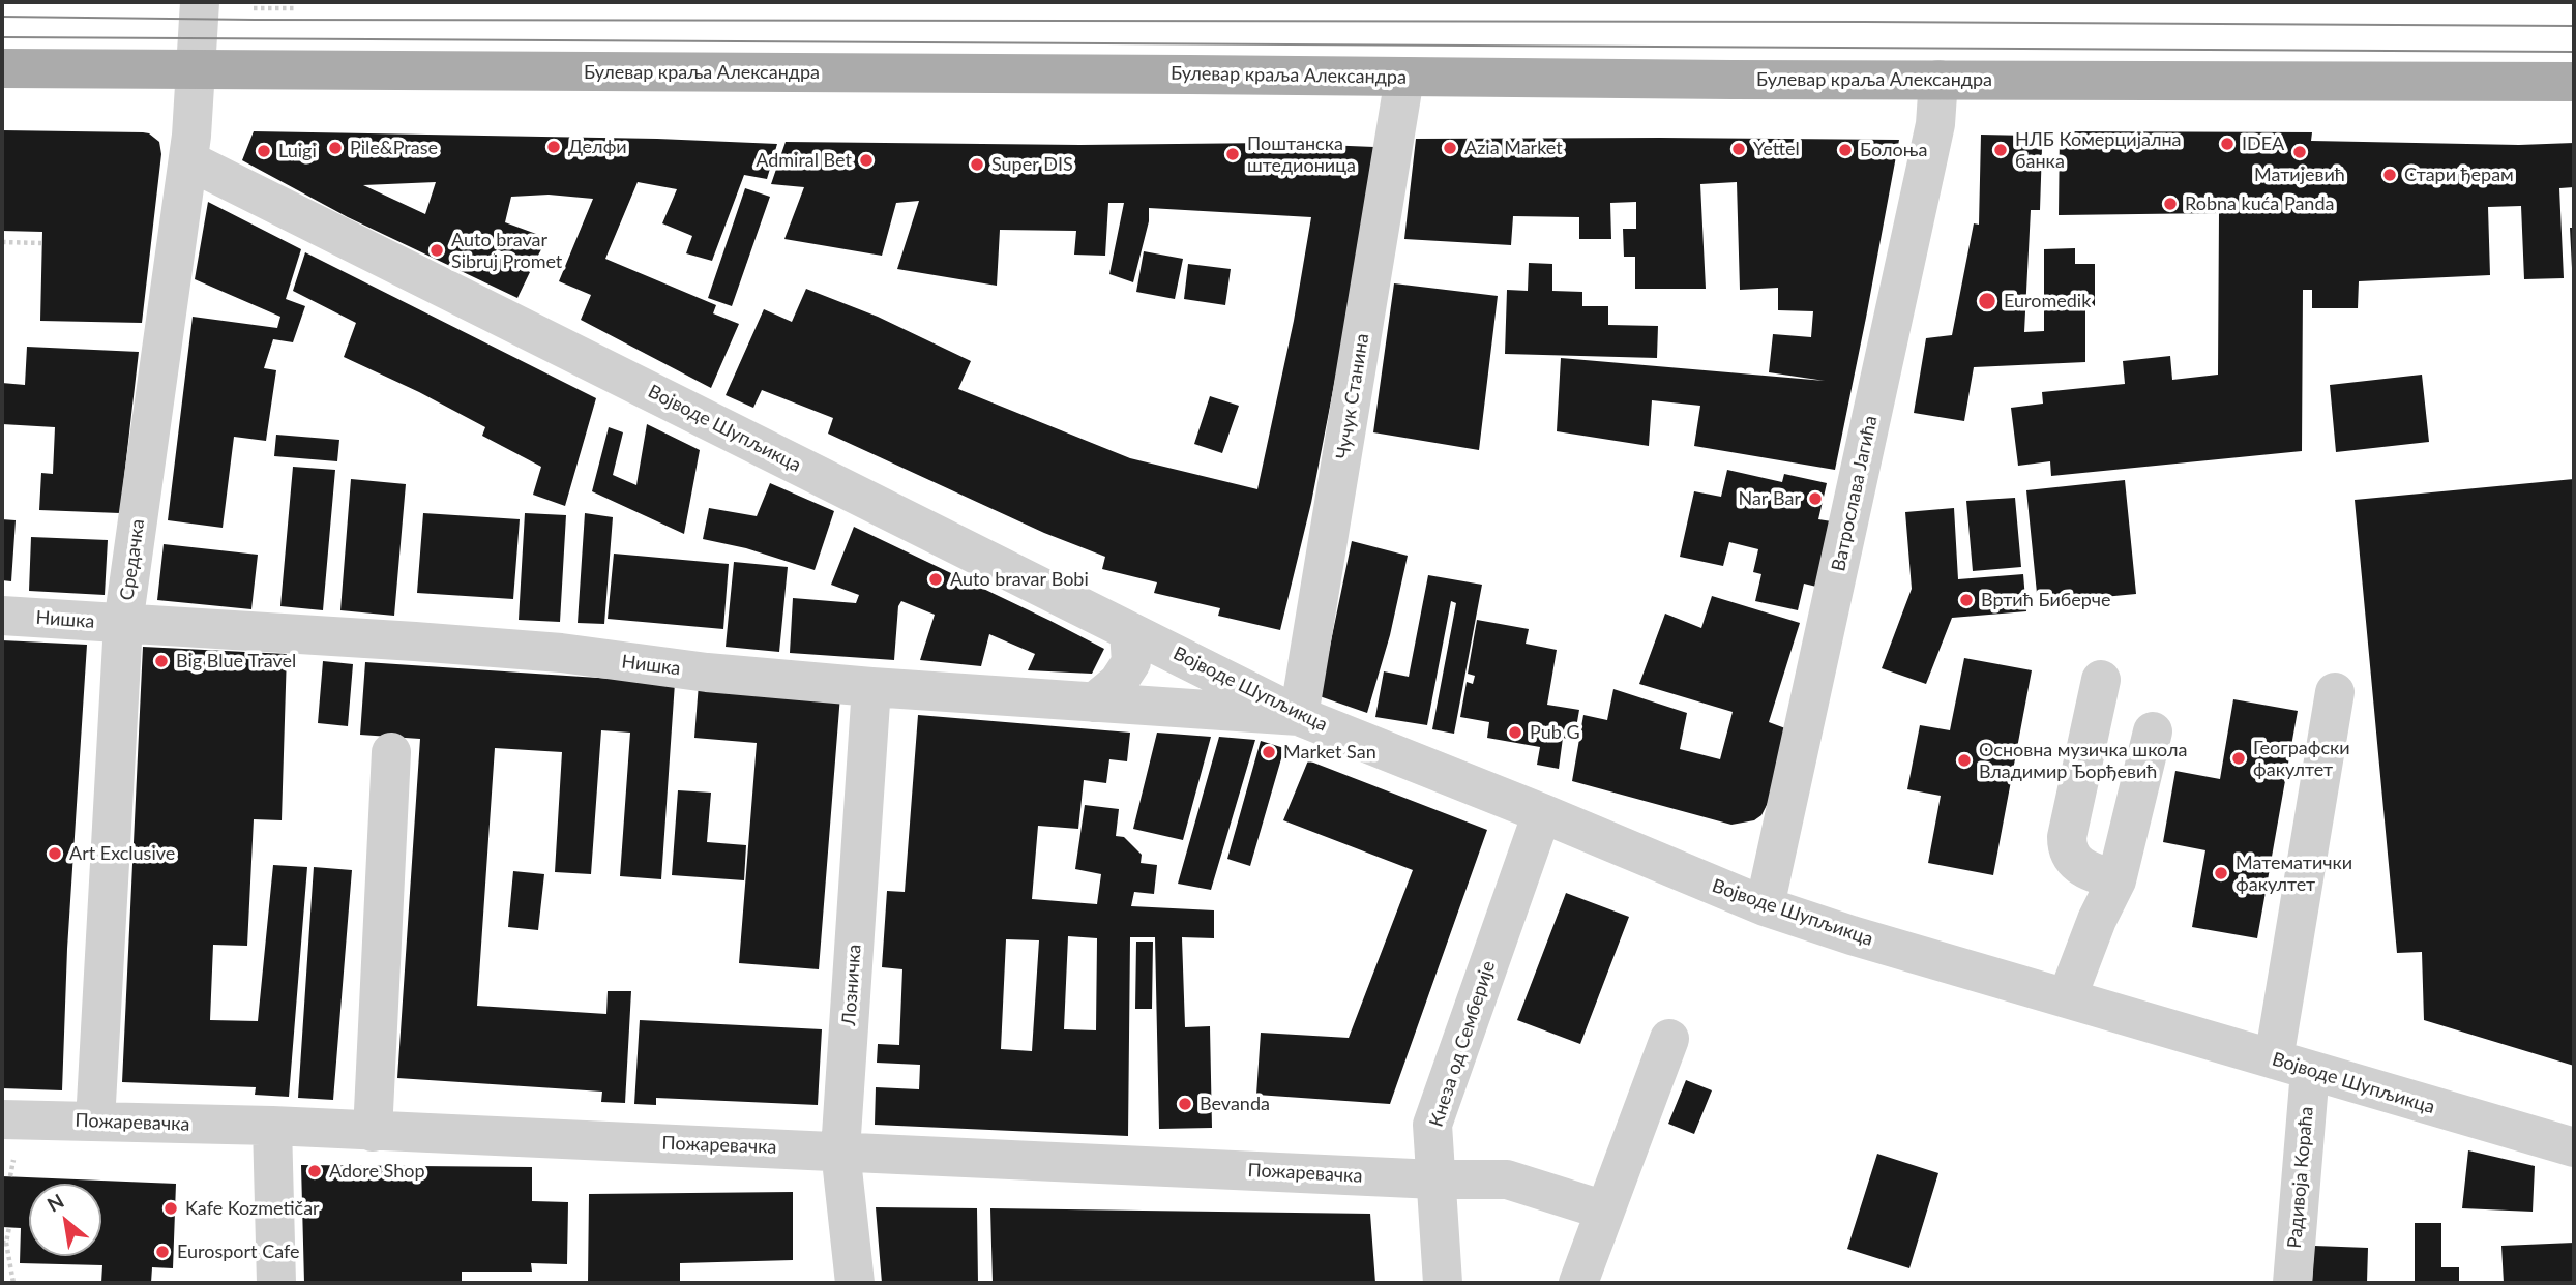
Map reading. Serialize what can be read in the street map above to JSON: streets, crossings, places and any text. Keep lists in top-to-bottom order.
{
  "streets": {
    "main road": ["Булевар краља Александра"],
    "street": [
      "Чучук Станина",
      "Војводе Шупљикца",
      "Ватрослава Јагића",
      "Средачка",
      "Нишка",
      "Лозничка",
      "Кнеза од Семберије",
      "Пожаревачка",
      "Радивоја Кораћа"
    ]
  },
  "crossings": [
    ["Булевар краља Александра", "Чучук Станина"],
    ["Булевар краља Александра", "Ватрослава Јагића"],
    ["Булевар краља Александра", "Средачка"],
    ["Чучук Станина", "Војводе Шупљикца"],
    ["Чучук Станина", "Нишка"],
    ["Војводе Шупљикца", "Ватрослава Јагића"],
    ["Војводе Шупљикца", "Средачка"],
    ["Војводе Шупљикца", "Нишка"],
    ["Војводе Шупљикца", "Кнеза од Семберије"],
    ["Војводе Шупљикца", "Радивоја Кораћа"],
    ["Средачка", "Нишка"],
    ["Средачка", "Пожаревачка"],
    ["Нишка", "Лозничка"],
    ["Лозничка", "Пожаревачка"],
    ["Кнеза од Семберије", "Пожаревачка"]
  ],
  "places": [
    "IDEA",
    "Делфи",
    "Pile&Prase",
    "Azia Market",
    "Yettel",
    "Болоња",
    "НЛБ Комерцијална банка",
    "Luigi",
    "Матијевић",
    "Поштанска штедионица",
    "Admiral Bet",
    "Super DIS",
    "Стари ђерам",
    "Robna kuća Panda",
    "Auto bravar Sibruj Promet",
    "Euromedik",
    "Nar Bar",
    "Auto bravar Bobi",
    "Вртић Биберче",
    "Big Blue Travel",
    "Pub G",
    "Market San",
    "Географски факултет",
    "Основна музичка школа Владимир Ђорђевић",
    "Art Exclusive",
    "Математички факултет",
    "Bevanda",
    "Adore Shop",
    "Kafe Kozmetičar",
    "Eurosport Cafe"
  ],
  "north": "top left"
}
